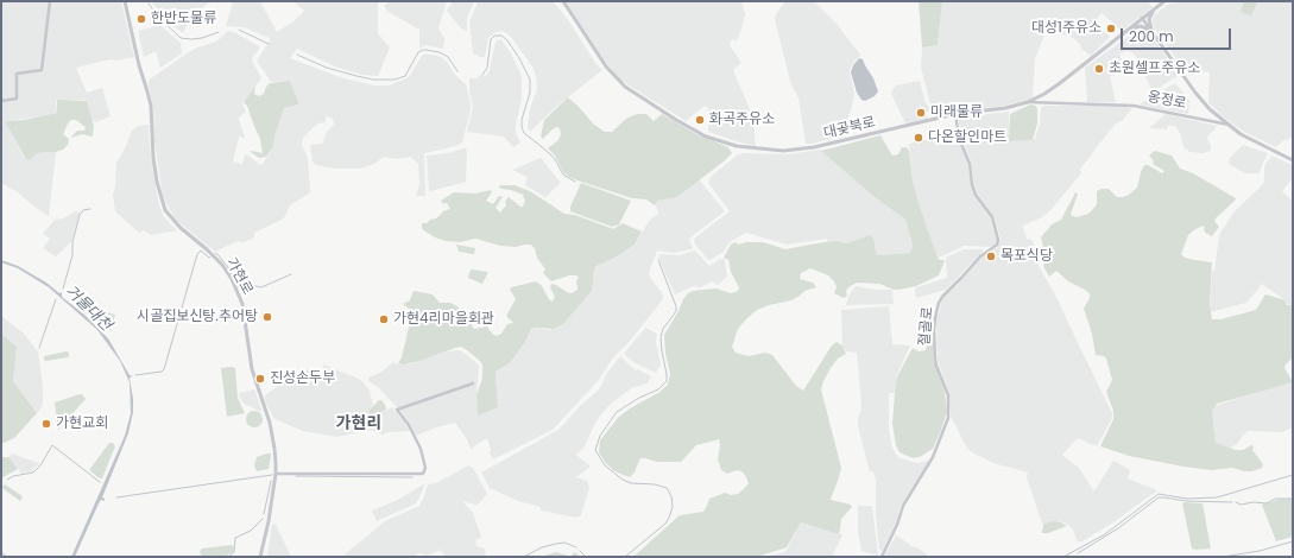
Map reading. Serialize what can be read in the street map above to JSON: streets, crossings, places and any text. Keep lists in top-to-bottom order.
{
  "streets": {
    "street": [
      "옹정로",
      "대곶북로",
      "가현로",
      "절골로"
    ]
  },
  "crossings": [
    ["옹정로", "대곶북로"],
    ["대곶북로", "절골로"]
  ],
  "districts": ["가현리"],
  "water": ["거물대천"],
  "places": [
    "한반도물류",
    "대성1주유소",
    "초원셀프주유소",
    "미래물류",
    "화곡주유소",
    "다온할인마트",
    "목포식당",
    "시골집보신탕.추어탕",
    "가현4리마을회관",
    "진성손두부",
    "가현교회"
  ],
  "scale_bar": "200 m"
}
